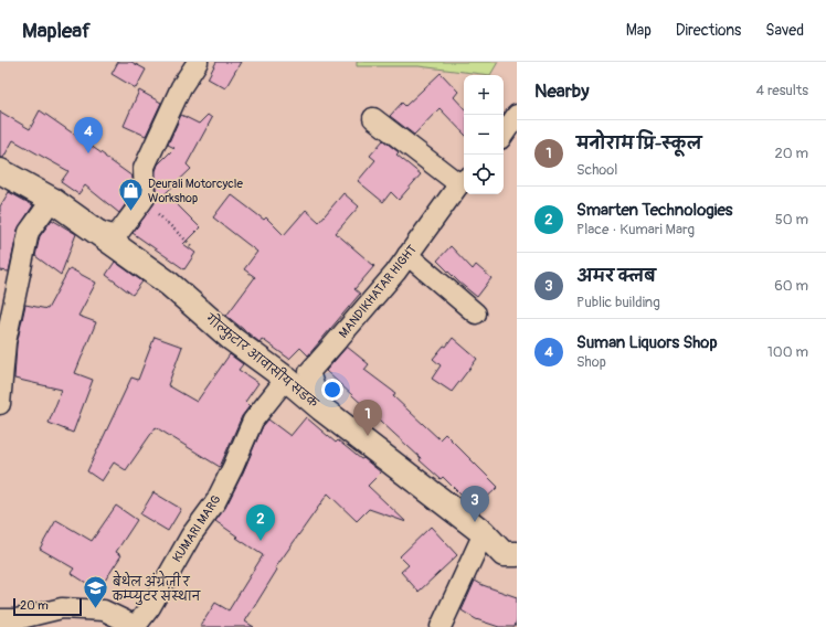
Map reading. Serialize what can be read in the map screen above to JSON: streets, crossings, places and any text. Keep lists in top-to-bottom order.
{
  "streets": {
    "main road": ["गोल्फुटार आवासीय सडक"],
    "street": ["MANDIKHATAR HIGHT", "KUMARI MARG"]
  },
  "crossings": [
    ["MANDIKHATAR HIGHT", "गोल्फुटार आवासीय सडक"],
    ["गोल्फुटार आवासीय सडक", "KUMARI MARG"]
  ],
  "places": {
    "shop": ["Deurali Motorcycle Workshop"],
    "school or university": ["बेथेल अंग्रेजी र कम्प्युटर संस्थान"]
  },
  "scale_bar": "20 m",
  "page": {
    "header": "Mapleaf",
    "nav": ["Map", "Directions", "Saved"],
    "heading": ["Nearby", "4 results"],
    "map_buttons": ["+", "−"],
    "pins": [
      "4",
      "1",
      "3",
      "2"
    ],
    "list": [
      {
        "mark": "1",
        "name": "मनोराम प्रि-स्कूल",
        "note": "School",
        "value": "20 m"
      },
      {
        "mark": "2",
        "name": "Smarten Technologies",
        "note": "Place · Kumari Marg",
        "value": "50 m"
      },
      {
        "mark": "3",
        "name": "अमर क्लब",
        "note": "Public building",
        "value": "60 m"
      },
      {
        "mark": "4",
        "name": "Suman Liquors Shop",
        "note": "Shop",
        "value": "100 m"
      }
    ],
    "scale": "20 m"
  }
}
